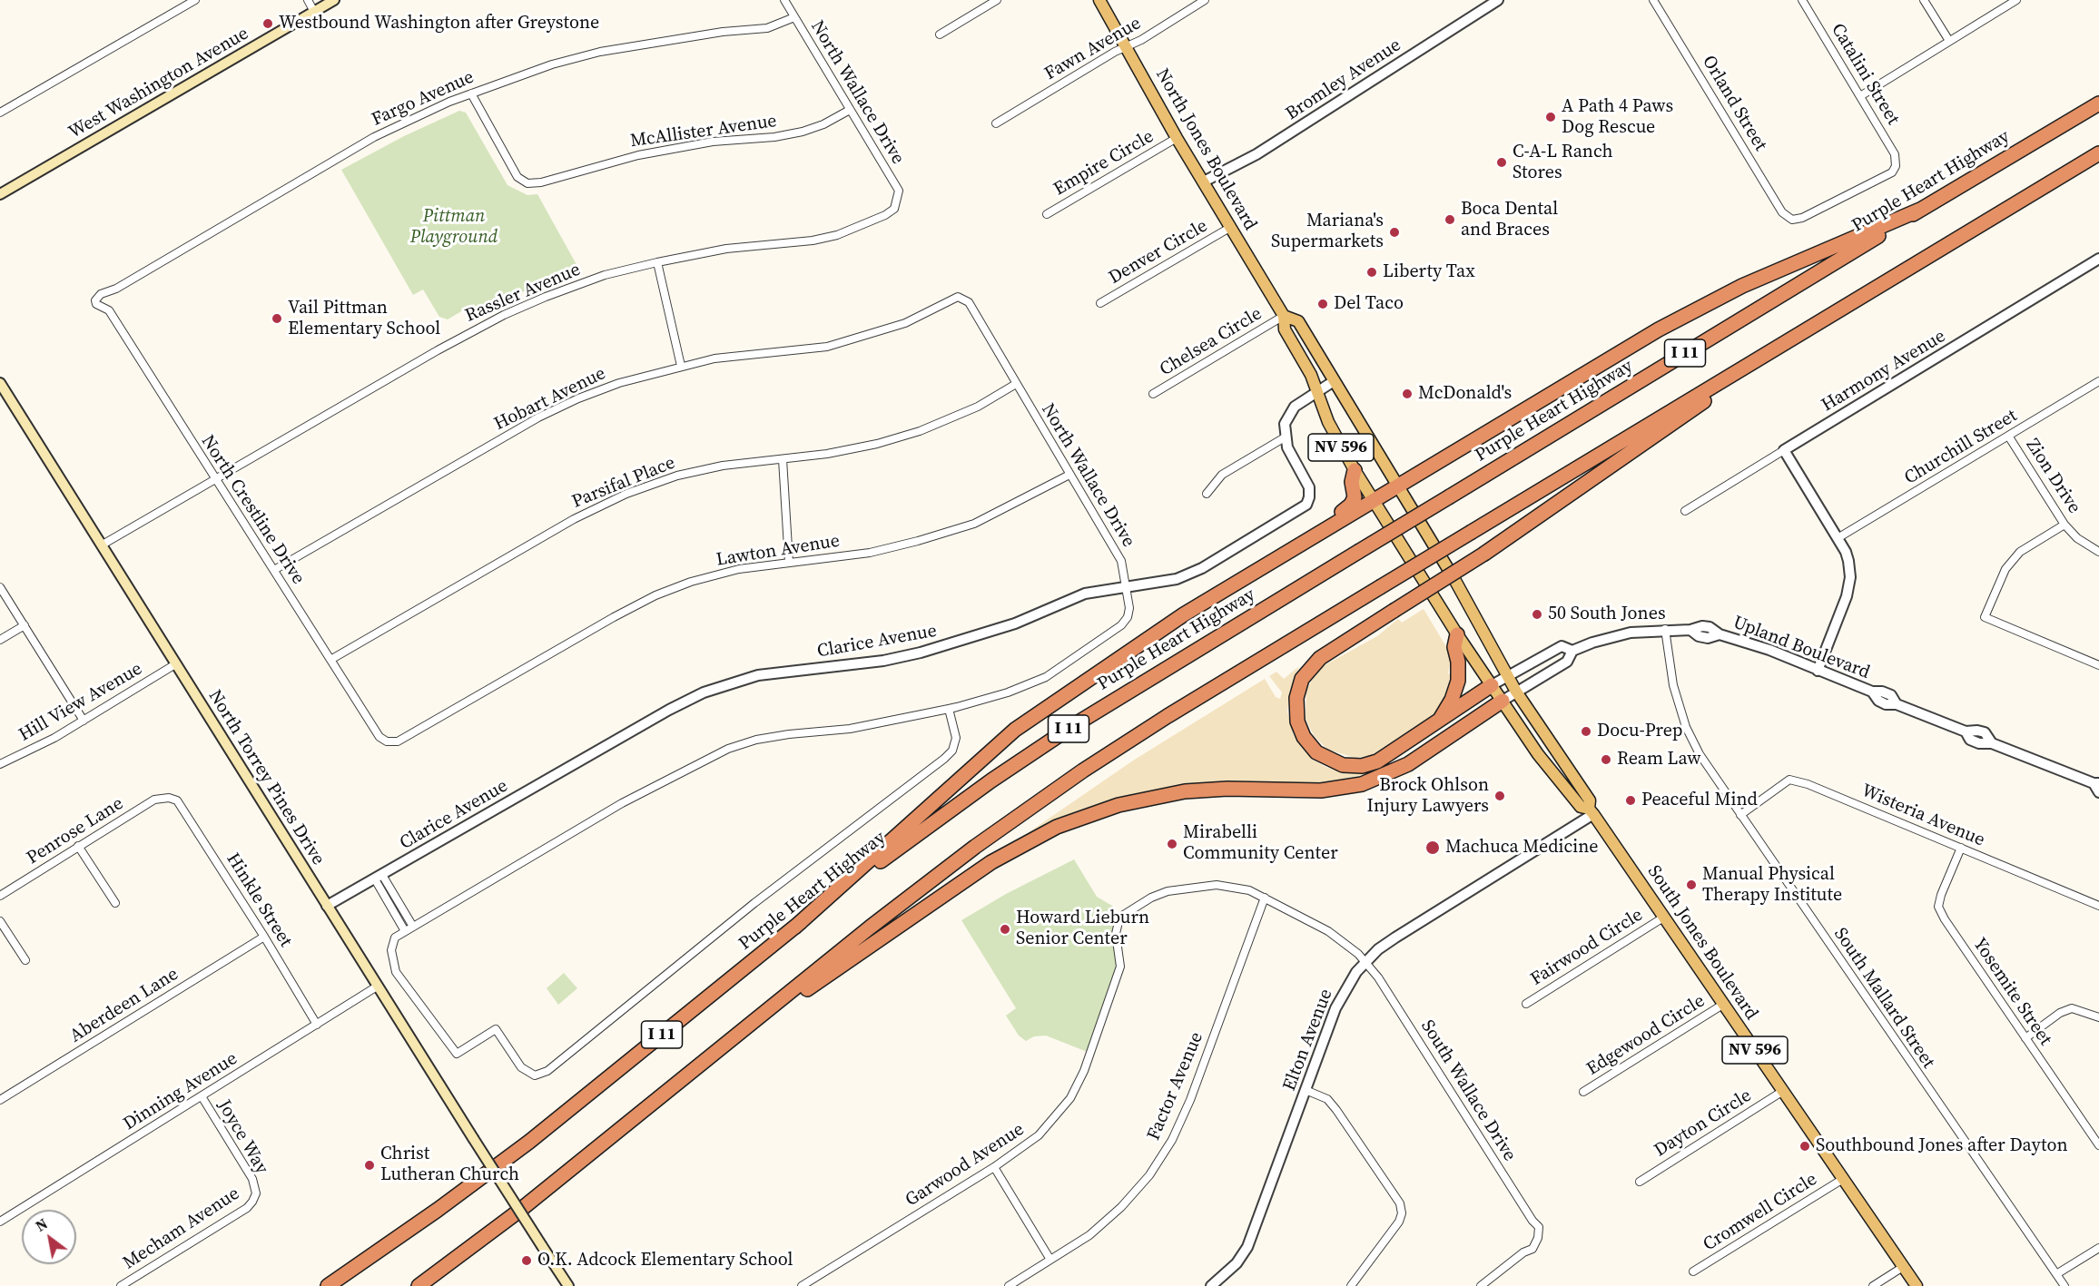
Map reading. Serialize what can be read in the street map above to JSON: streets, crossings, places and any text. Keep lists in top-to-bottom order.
{
  "streets": {
    "highway": ["Purple Heart Highway", "I 11"],
    "main road": [
      "West Washington Avenue",
      "North Jones Boulevard",
      "NV 596",
      "North Torrey Pines Drive",
      "South Jones Boulevard"
    ],
    "street": [
      "Fawn Avenue",
      "Catalini Street",
      "Bromley Avenue",
      "North Wallace Drive",
      "Fargo Avenue",
      "Orland Street",
      "McAllister Avenue",
      "Empire Circle",
      "Denver Circle",
      "Rassler Avenue",
      "Chelsea Circle",
      "Harmony Avenue",
      "Hobart Avenue",
      "Churchill Street",
      "Zion Drive",
      "Parsifal Place",
      "North Crestline Drive",
      "Lawton Avenue",
      "Clarice Avenue",
      "Upland Boulevard",
      "Hill View Avenue",
      "Wisteria Avenue",
      "Penrose Lane",
      "Hinkle Street",
      "Fairwood Circle",
      "Yosemite Street",
      "South Mallard Street",
      "Aberdeen Lane",
      "Edgewood Circle",
      "Elton Avenue",
      "Factor Avenue",
      "South Wallace Drive",
      "Dinning Avenue",
      "Dayton Circle",
      "Joyce Way",
      "Garwood Avenue",
      "Cromwell Circle",
      "Mecham Avenue"
    ]
  },
  "crossings": [
    ["Fawn Avenue", "North Jones Boulevard"],
    ["Catalini Street", "Orland Street"],
    ["Bromley Avenue", "North Jones Boulevard"],
    ["North Wallace Drive", "Fargo Avenue"],
    ["North Wallace Drive", "McAllister Avenue"],
    ["North Wallace Drive", "Rassler Avenue"],
    ["North Wallace Drive", "Hobart Avenue"],
    ["North Wallace Drive", "Parsifal Place"],
    ["North Wallace Drive", "Lawton Avenue"],
    ["North Wallace Drive", "Clarice Avenue"],
    ["Fargo Avenue", "McAllister Avenue"],
    ["Fargo Avenue", "North Crestline Drive"],
    ["North Jones Boulevard", "Empire Circle"],
    ["North Jones Boulevard", "Denver Circle"],
    ["North Jones Boulevard", "Chelsea Circle"],
    ["North Jones Boulevard", "South Jones Boulevard"],
    ["Rassler Avenue", "North Crestline Drive"],
    ["Rassler Avenue", "North Torrey Pines Drive"],
    ["Hobart Avenue", "North Crestline Drive"],
    ["Churchill Street", "Zion Drive"],
    ["Parsifal Place", "North Crestline Drive"],
    ["North Crestline Drive", "Lawton Avenue"],
    ["Clarice Avenue", "North Torrey Pines Drive"],
    ["Upland Boulevard", "South Jones Boulevard"],
    ["Upland Boulevard", "South Mallard Street"],
    ["Hill View Avenue", "North Torrey Pines Drive"],
    ["North Torrey Pines Drive", "Dinning Avenue"],
    ["Wisteria Avenue", "Yosemite Street"],
    ["Wisteria Avenue", "South Mallard Street"],
    ["Penrose Lane", "Hinkle Street"],
    ["Hinkle Street", "Aberdeen Lane"],
    ["Hinkle Street", "Dinning Avenue"],
    ["South Jones Boulevard", "Fairwood Circle"],
    ["South Jones Boulevard", "Edgewood Circle"],
    ["South Jones Boulevard", "Elton Avenue"],
    ["South Jones Boulevard", "Dayton Circle"],
    ["South Jones Boulevard", "Cromwell Circle"],
    ["Elton Avenue", "South Wallace Drive"],
    ["Factor Avenue", "South Wallace Drive"],
    ["South Wallace Drive", "Garwood Avenue"],
    ["Dinning Avenue", "Joyce Way"],
    ["Joyce Way", "Mecham Avenue"]
  ],
  "parks": ["Pittman Playground"],
  "places": [
    "Westbound Washington after Greystone",
    "A Path 4 Paws Dog Rescue",
    "C-A-L Ranch Stores",
    "Boca Dental and Braces",
    "Mariana's Supermarkets",
    "Liberty Tax",
    "Del Taco",
    "Vail Pittman Elementary School",
    "McDonald's",
    "50 South Jones",
    "Docu-Prep",
    "Ream Law",
    "Brock Ohlson Injury Lawyers",
    "Peaceful Mind",
    "Mirabelli Community Center",
    "Machuca Medicine",
    "Manual Physical Therapy Institute",
    "Howard Lieburn Senior Center",
    "Southbound Jones after Dayton",
    "Christ Lutheran Church",
    "O.K. Adcock Elementary School"
  ],
  "north": "top left"
}
